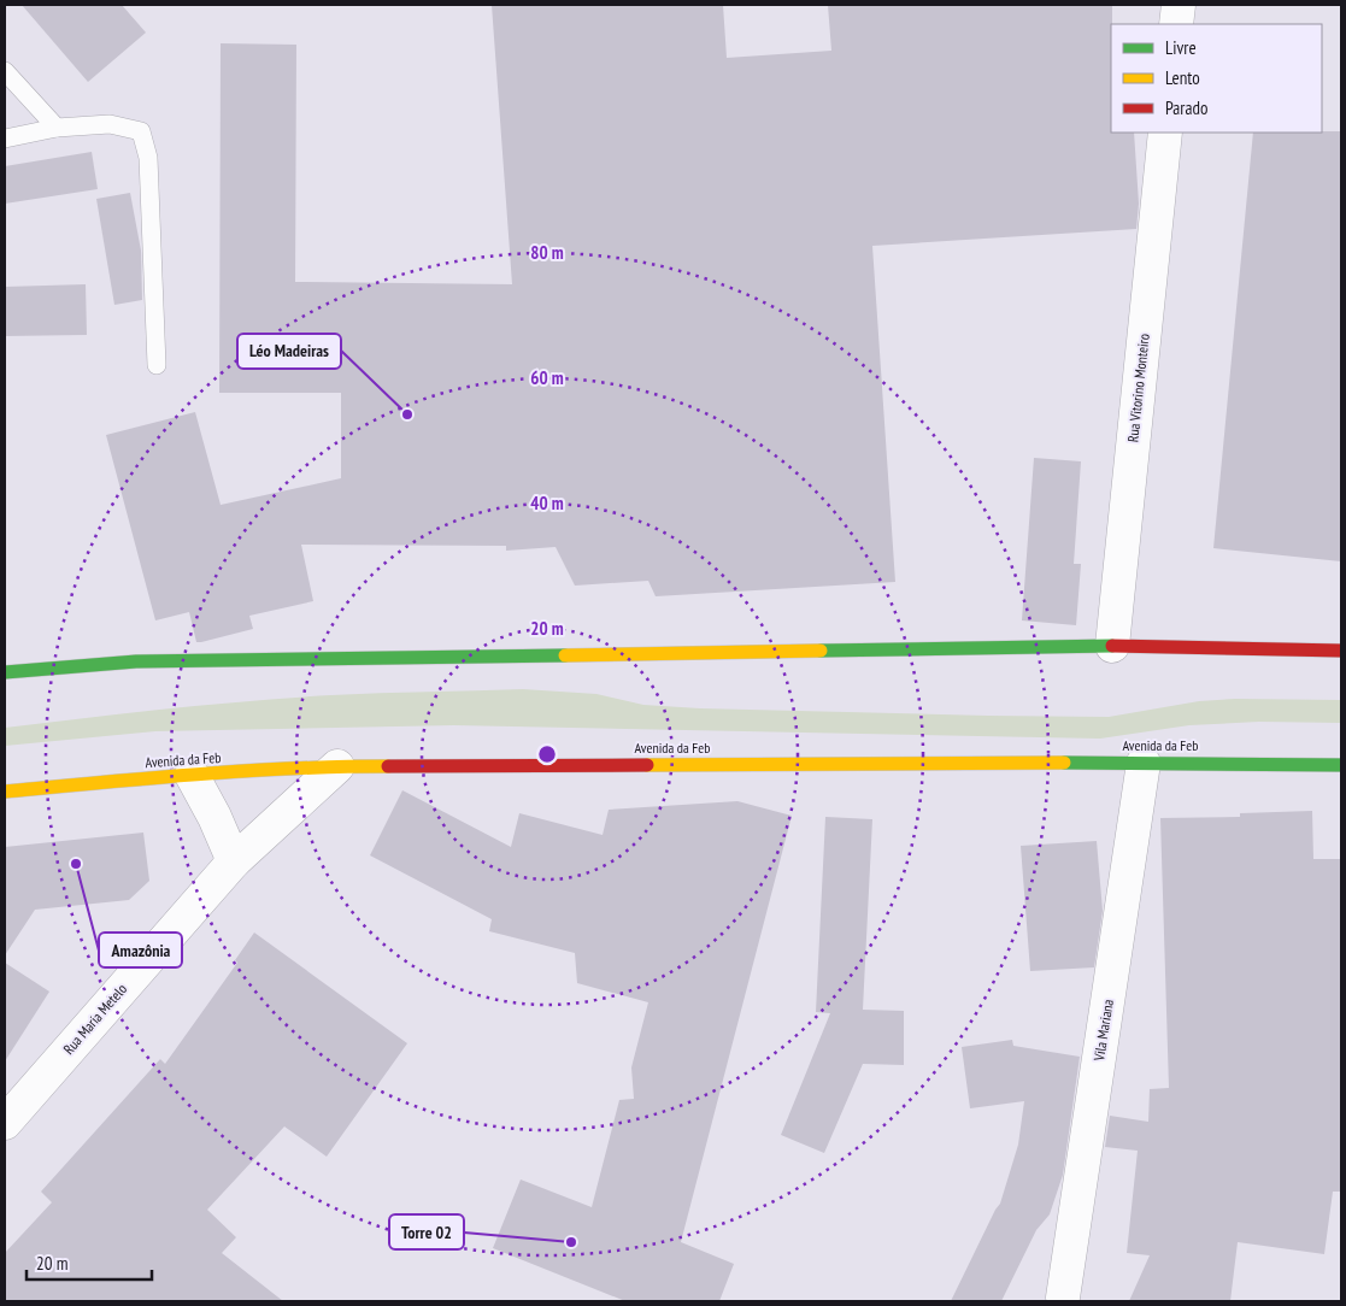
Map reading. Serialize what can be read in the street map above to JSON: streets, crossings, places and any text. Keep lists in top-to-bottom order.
{
  "streets": {
    "main road": ["Avenida da Feb"],
    "street": ["Rua Vitorino Monteiro", "Rua Maria Metelo", "Vila Mariana"]
  },
  "crossings": [
    ["Avenida da Feb", "Rua Maria Metelo"],
    ["Avenida da Feb", "Vila Mariana"]
  ],
  "places": ["Léo Madeiras", "Amazônia", "Torre 02"],
  "legend": ["Livre", "Lento", "Parado"],
  "scale_bar": "20 m",
  "rings": [
    "80 m",
    "60 m",
    "40 m",
    "20 m"
  ]
}
